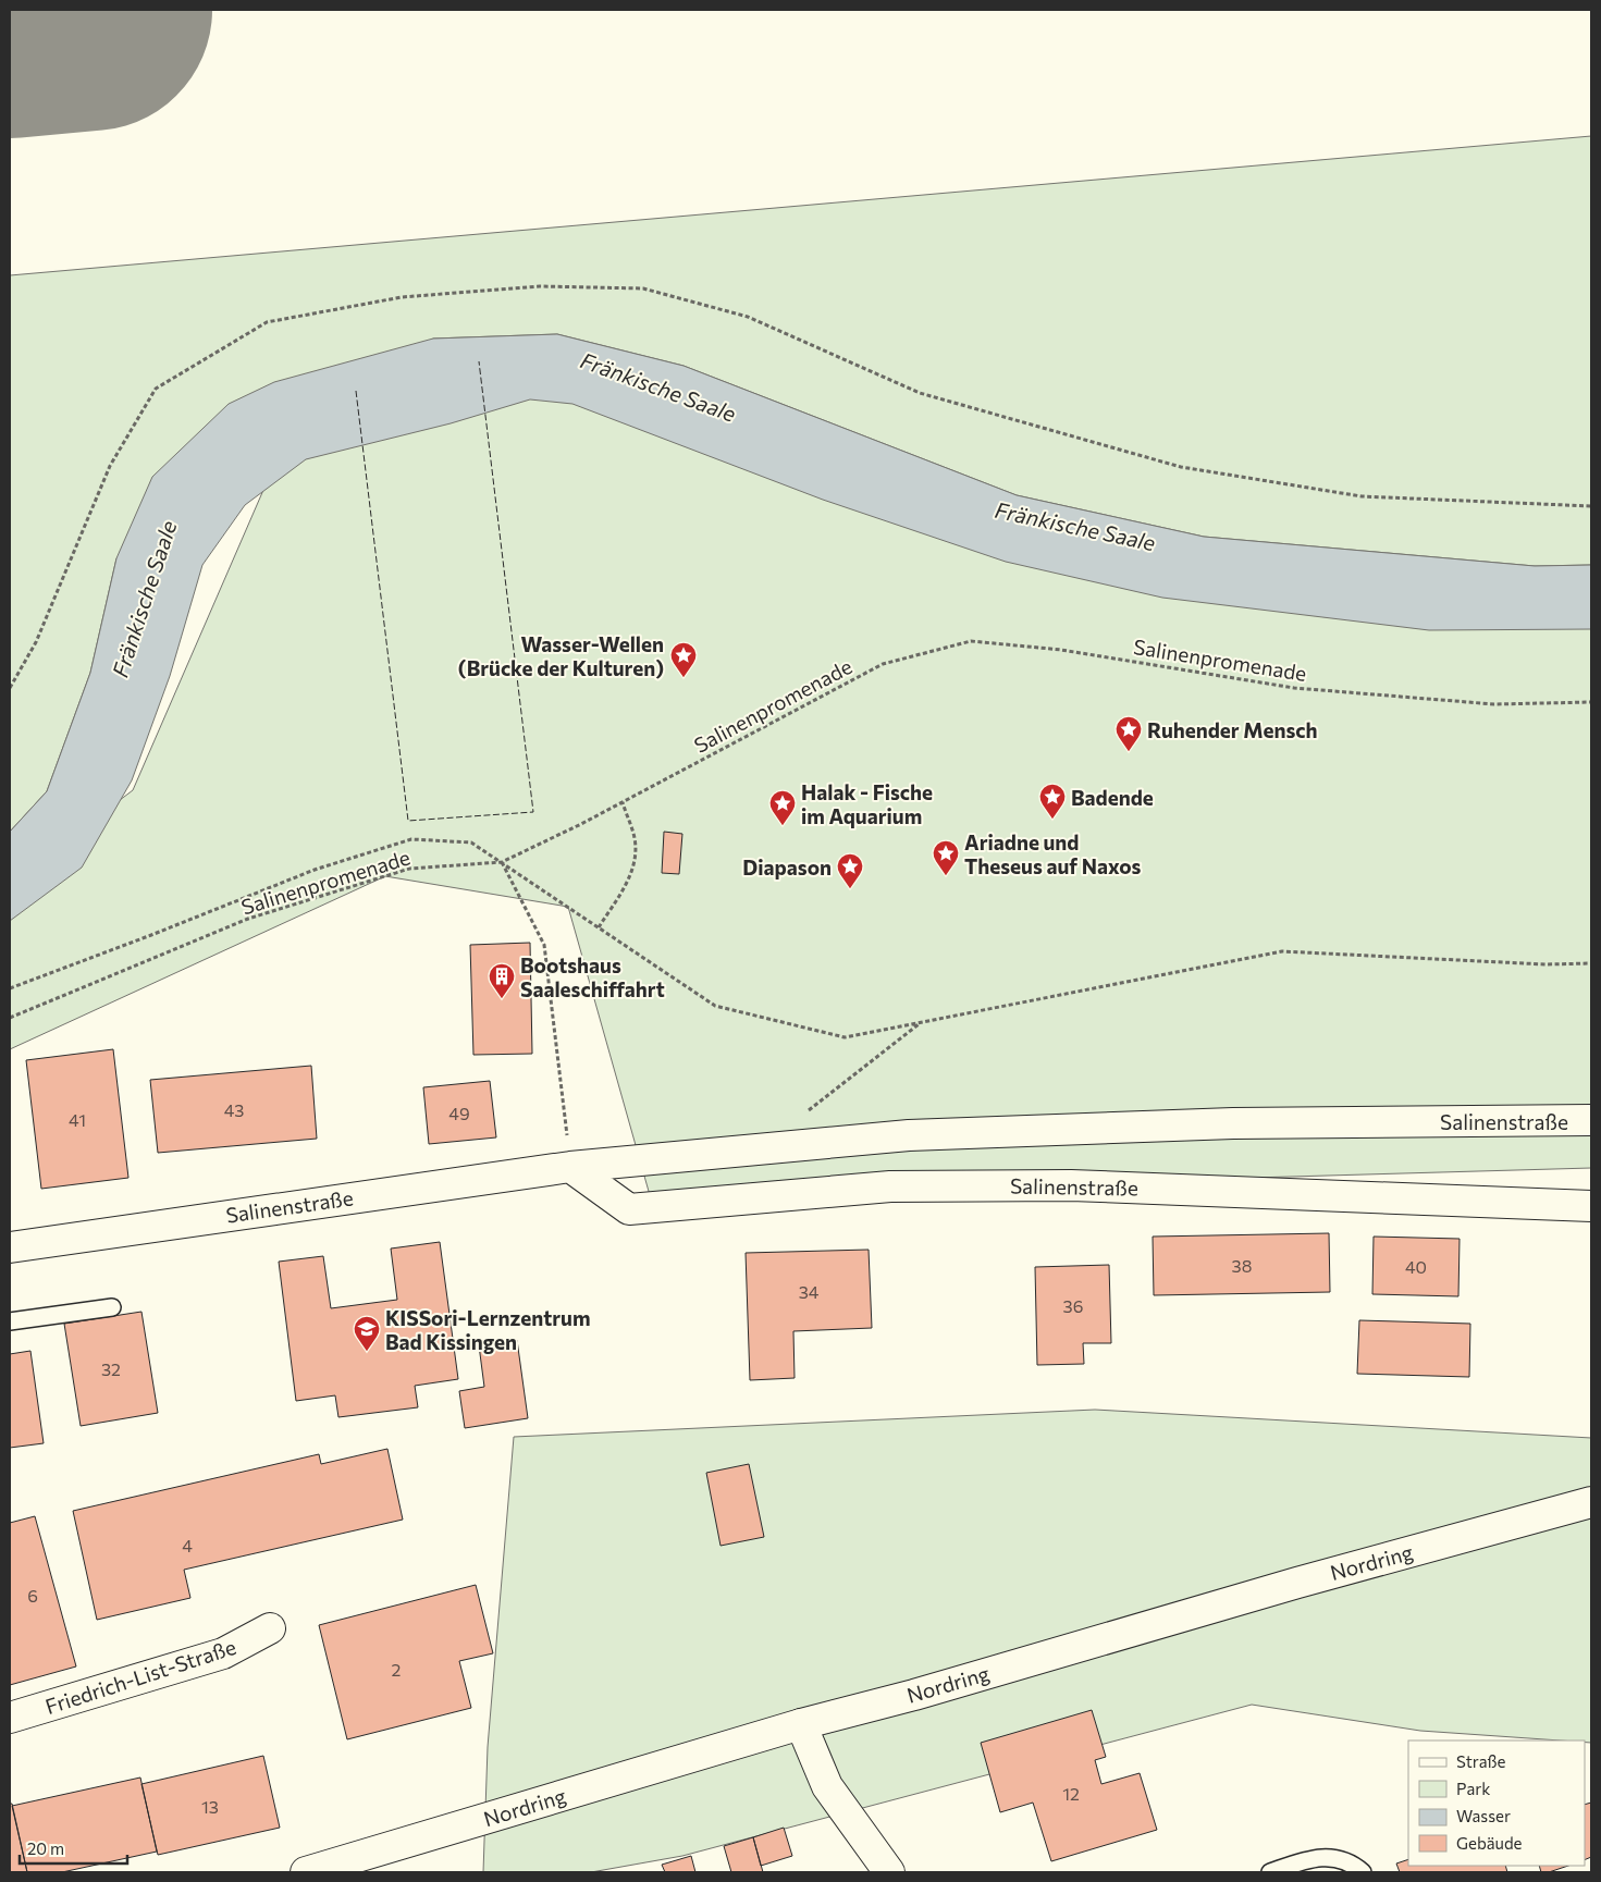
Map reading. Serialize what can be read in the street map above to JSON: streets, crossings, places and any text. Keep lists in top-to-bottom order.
{
  "streets": {
    "street": ["Salinenstraße", "Nordring", "Friedrich-List-Straße"],
    "path": ["Salinenpromenade"]
  },
  "water": ["Fränkische Saale"],
  "places": {
    "place": [
      "Wasser-Wellen (Brücke der Kulturen)",
      "Ruhender Mensch",
      "Badende",
      "Halak - Fische im Aquarium",
      "Ariadne und Theseus auf Naxos",
      "Diapason"
    ],
    "building": ["Bootshaus Saaleschiffahrt"],
    "school or university": ["KISSori-Lernzentrum Bad Kissingen"]
  },
  "house_numbers": [
    "43",
    "49",
    "41",
    "38",
    "40",
    "34",
    "36",
    "32",
    "4",
    "6",
    "2",
    "12",
    "13"
  ],
  "legend": [
    "Straße",
    "Park",
    "Wasser",
    "Gebäude"
  ],
  "scale_bar": "20 m"
}
